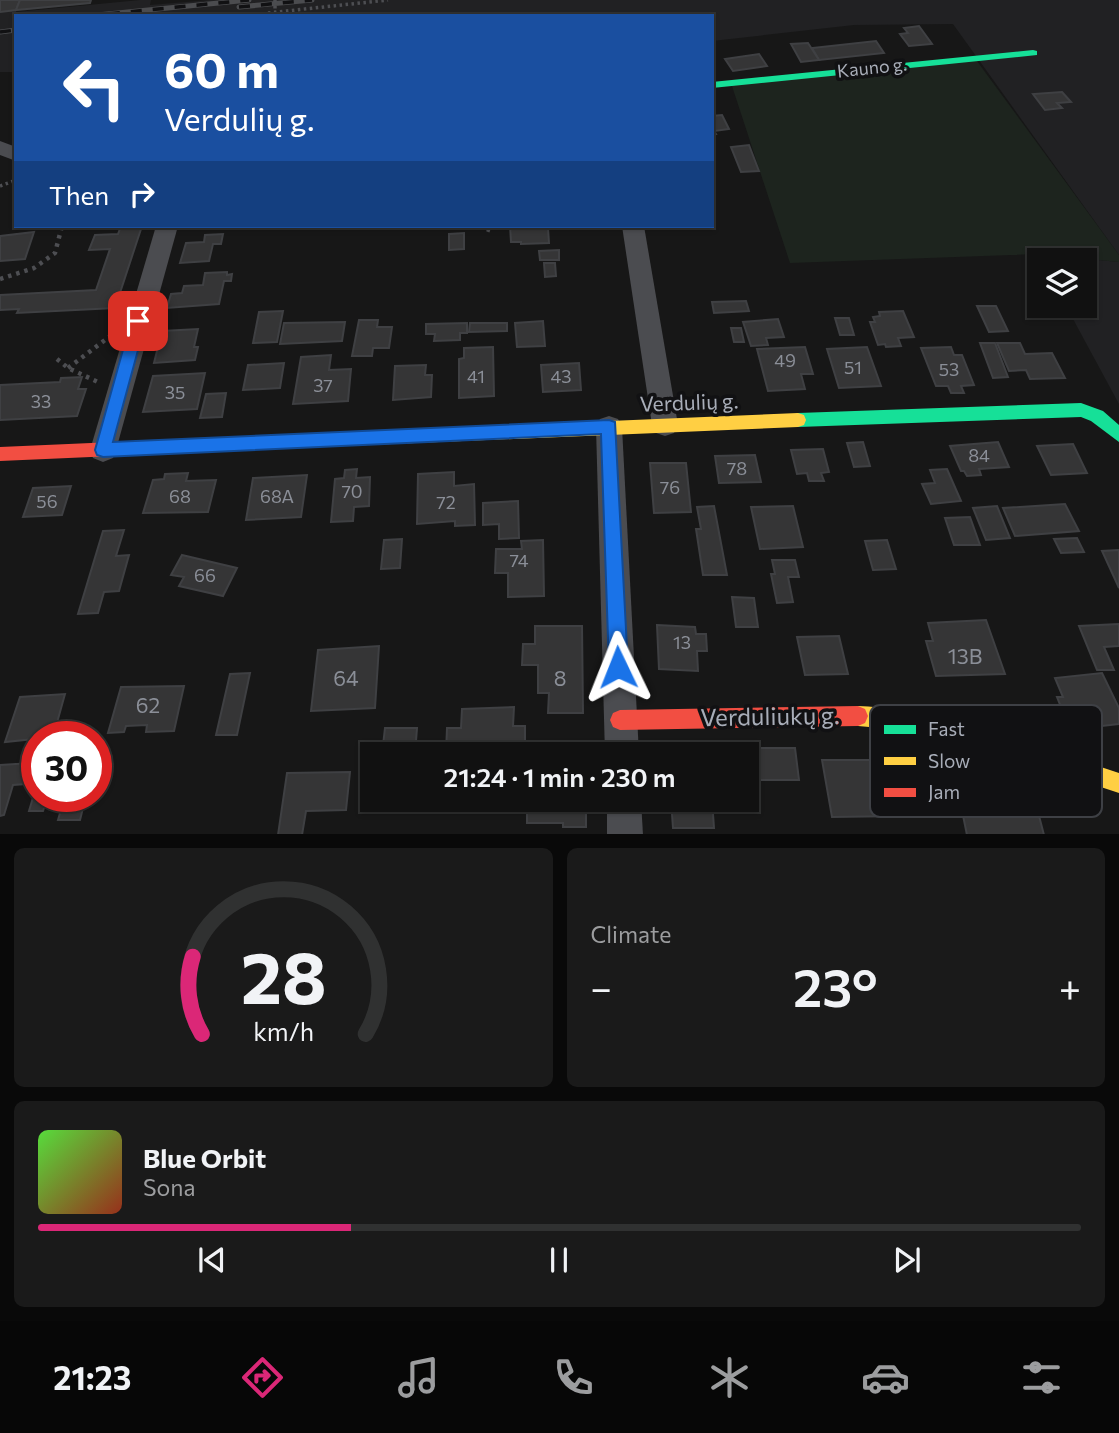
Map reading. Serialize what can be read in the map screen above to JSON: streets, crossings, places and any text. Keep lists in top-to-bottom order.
{
  "streets": {
    "street": ["Kauno g.", "Verdulių g.", "Verduliukų g."]
  },
  "house_numbers": [
    "49",
    "51",
    "53",
    "41",
    "43",
    "37",
    "35",
    "33",
    "84",
    "78",
    "76",
    "70",
    "68",
    "68A",
    "56",
    "72",
    "74",
    "66",
    "13",
    "13B",
    "64",
    "8",
    "62"
  ],
  "legend": ["Fast", "Slow", "Jam"],
  "page": {
    "turn": ["60 m", "Verdulių g."],
    "then": "Then",
    "limit": "30",
    "trip": "21:24 · 1 min · 230 m",
    "tile": "Climate",
    "heat": ["−", "23°", "+"],
    "song": ["Blue Orbit", "Sona"],
    "tabs": "21:23",
    "gauge": ["28", "km/h"]
  }
}
